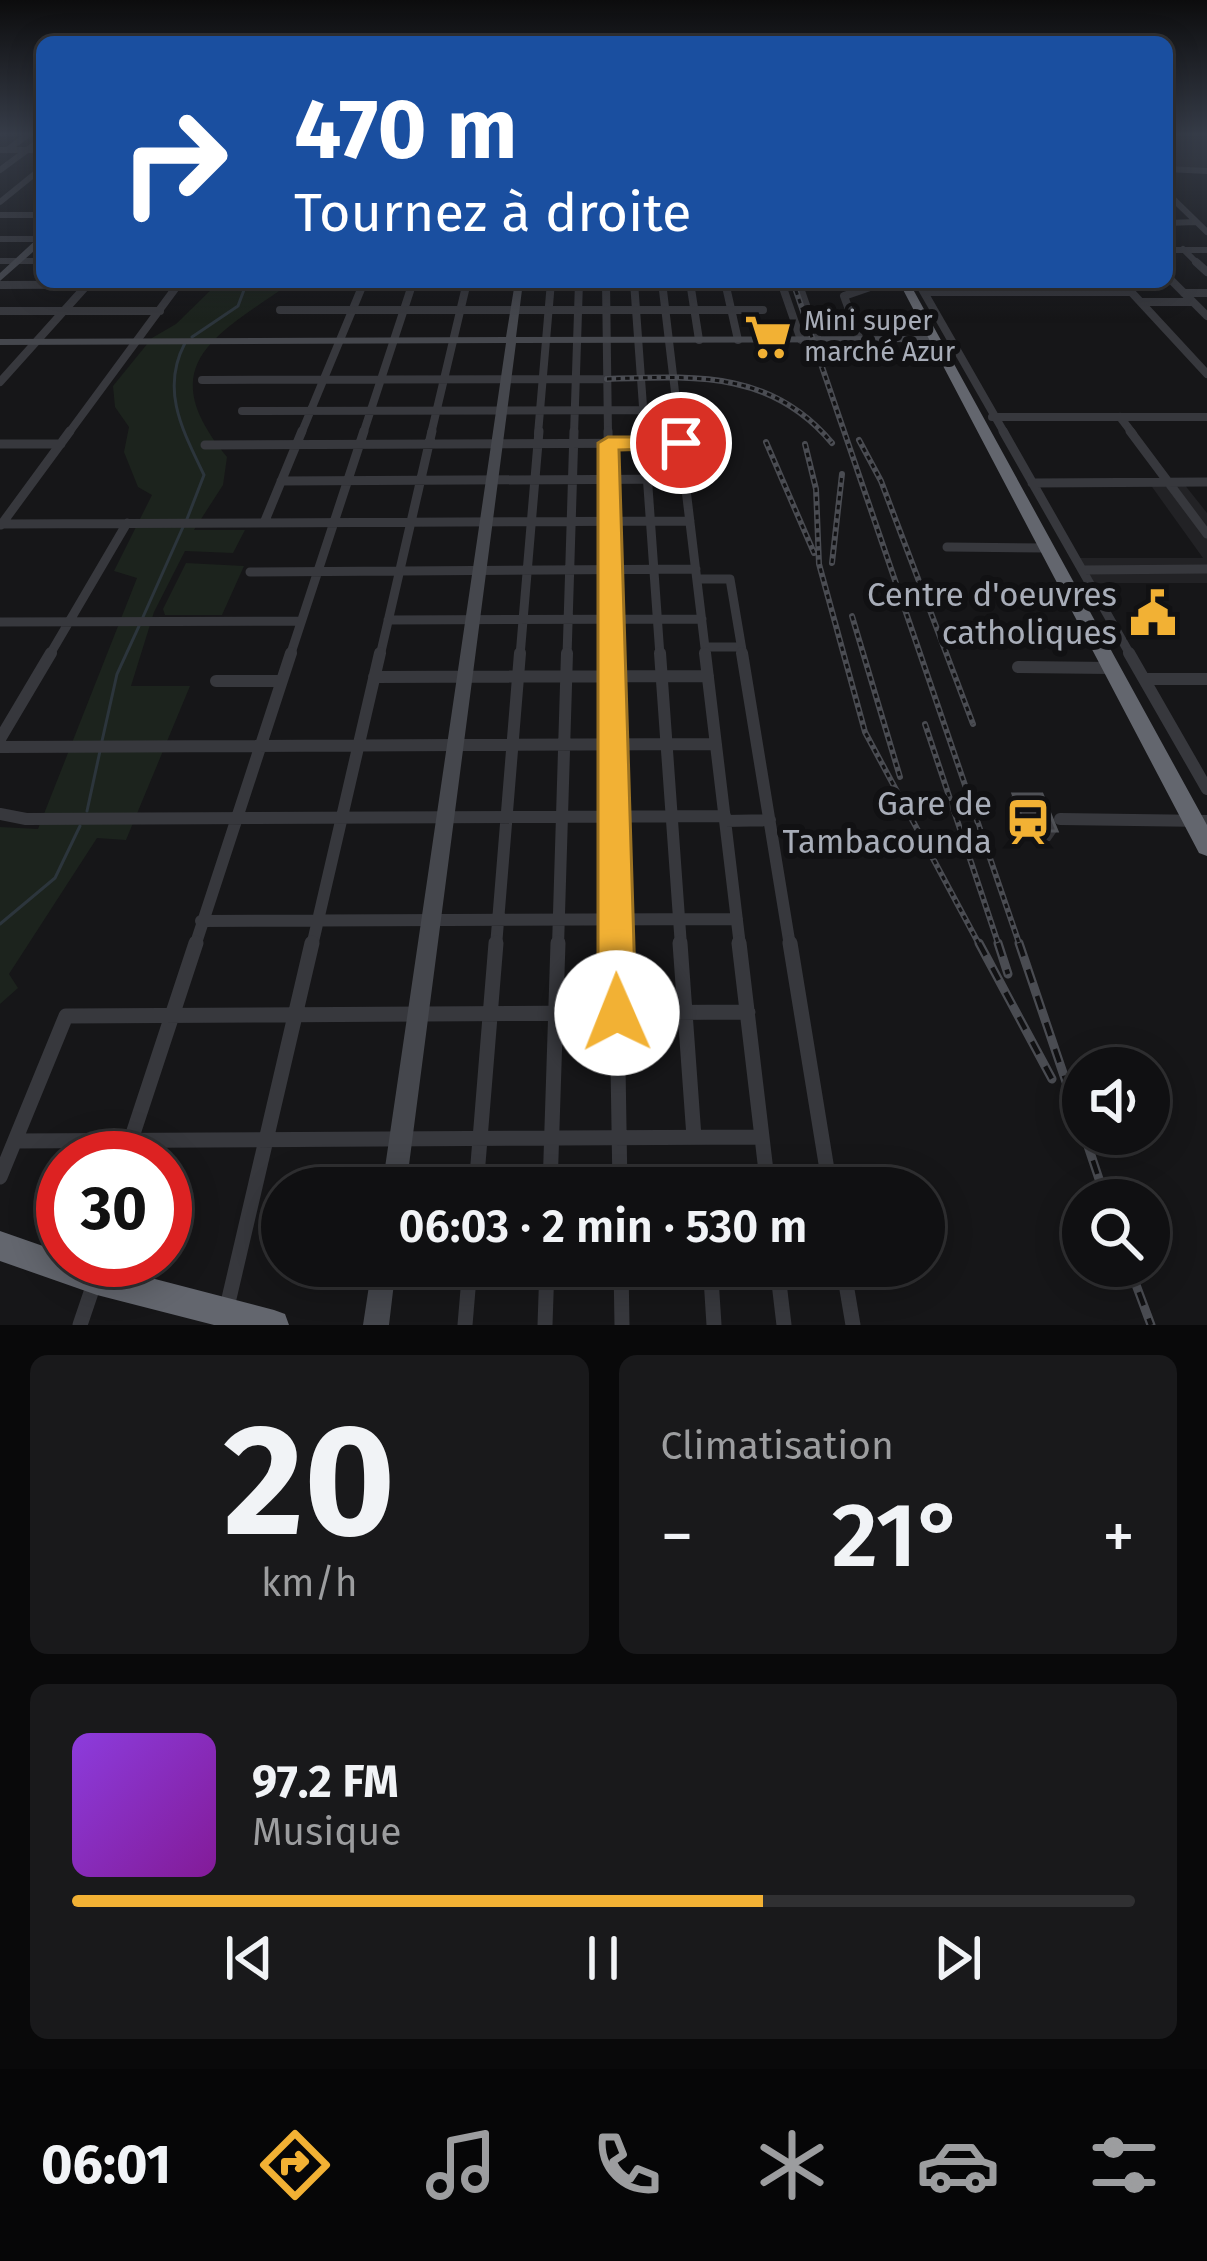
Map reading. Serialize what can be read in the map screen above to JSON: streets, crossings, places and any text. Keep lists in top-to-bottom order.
{
  "places": {
    "supermarket": ["Mini super marché Azur"],
    "public building": ["Centre d'oeuvres catholiques"],
    "station": ["Gare de Tambacounda"]
  },
  "page": {
    "turn": ["470 m", "Tournez à droite"],
    "limit": "30",
    "trip": "06:03 · 2 min · 530 m",
    "tile": [
      ["20", "km/h"],
      "Climatisation"
    ],
    "heat": ["−", "21°", "+"],
    "song": ["97.2 FM", "Musique"],
    "tabs": "06:01"
  }
}
